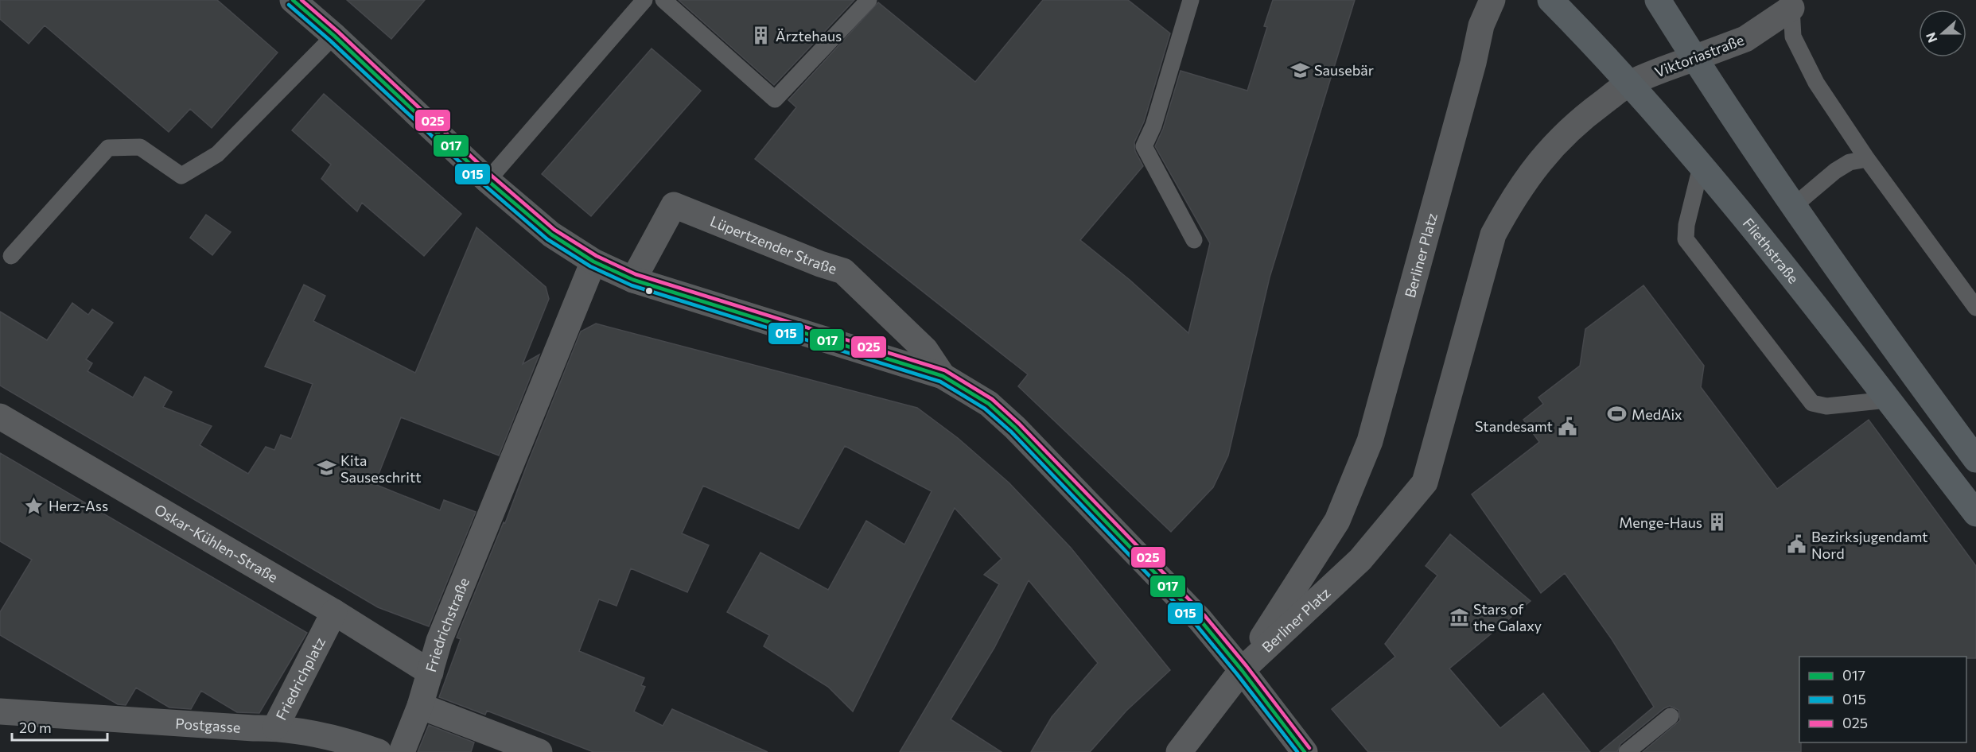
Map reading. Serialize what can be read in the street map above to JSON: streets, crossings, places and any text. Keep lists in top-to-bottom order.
{
  "streets": {
    "main road": ["Fliethstraße"],
    "street": [
      "Viktoriastraße",
      "Lüpertzender Straße",
      "Berliner Platz",
      "Oskar-Kühlen-Straße",
      "Friedrichstraße",
      "Friedrichplatz",
      "Postgasse"
    ]
  },
  "crossings": [
    ["Viktoriastraße", "Fliethstraße"],
    ["Viktoriastraße", "Berliner Platz"],
    ["Lüpertzender Straße", "Berliner Platz"],
    ["Lüpertzender Straße", "Friedrichstraße"],
    ["Fliethstraße", "Berliner Platz"],
    ["Oskar-Kühlen-Straße", "Friedrichstraße"],
    ["Oskar-Kühlen-Straße", "Friedrichplatz"],
    ["Friedrichplatz", "Postgasse"]
  ],
  "places": {
    "building": ["Ärztehaus", "Menge-Haus"],
    "school or university": ["Sausebär", "Kita Sauseschritt"],
    "sports": ["MedAix"],
    "public building": ["Standesamt", "Bezirksjugendamt Nord"],
    "place": ["Herz-Ass"],
    "museum": ["Stars of the Galaxy"]
  },
  "lines": ["transit line 017", "transit line 025", "transit line 015"],
  "legend": ["017", "015", "025"],
  "scale_bar": "20 m",
  "north": "left"
}
